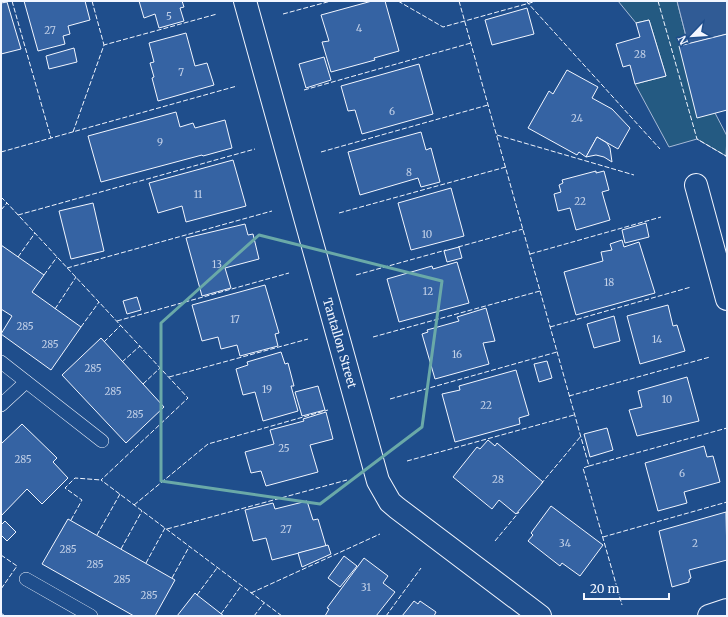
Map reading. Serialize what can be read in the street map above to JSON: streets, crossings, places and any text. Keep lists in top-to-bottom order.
{
  "streets": {
    "street": ["Tantallon Street"]
  },
  "house_numbers": [
    "5",
    "4",
    "27",
    "28",
    "7",
    "6",
    "24",
    "9",
    "8",
    "11",
    "22",
    "10",
    "13",
    "18",
    "12",
    "17",
    "285",
    "14",
    "285",
    "16",
    "285",
    "19",
    "285",
    "10",
    "22",
    "285",
    "25",
    "285",
    "6",
    "28",
    "27",
    "34",
    "2",
    "285",
    "285",
    "285",
    "31",
    "285"
  ],
  "scale_bar": "20 m",
  "north": "bottom left"
}
